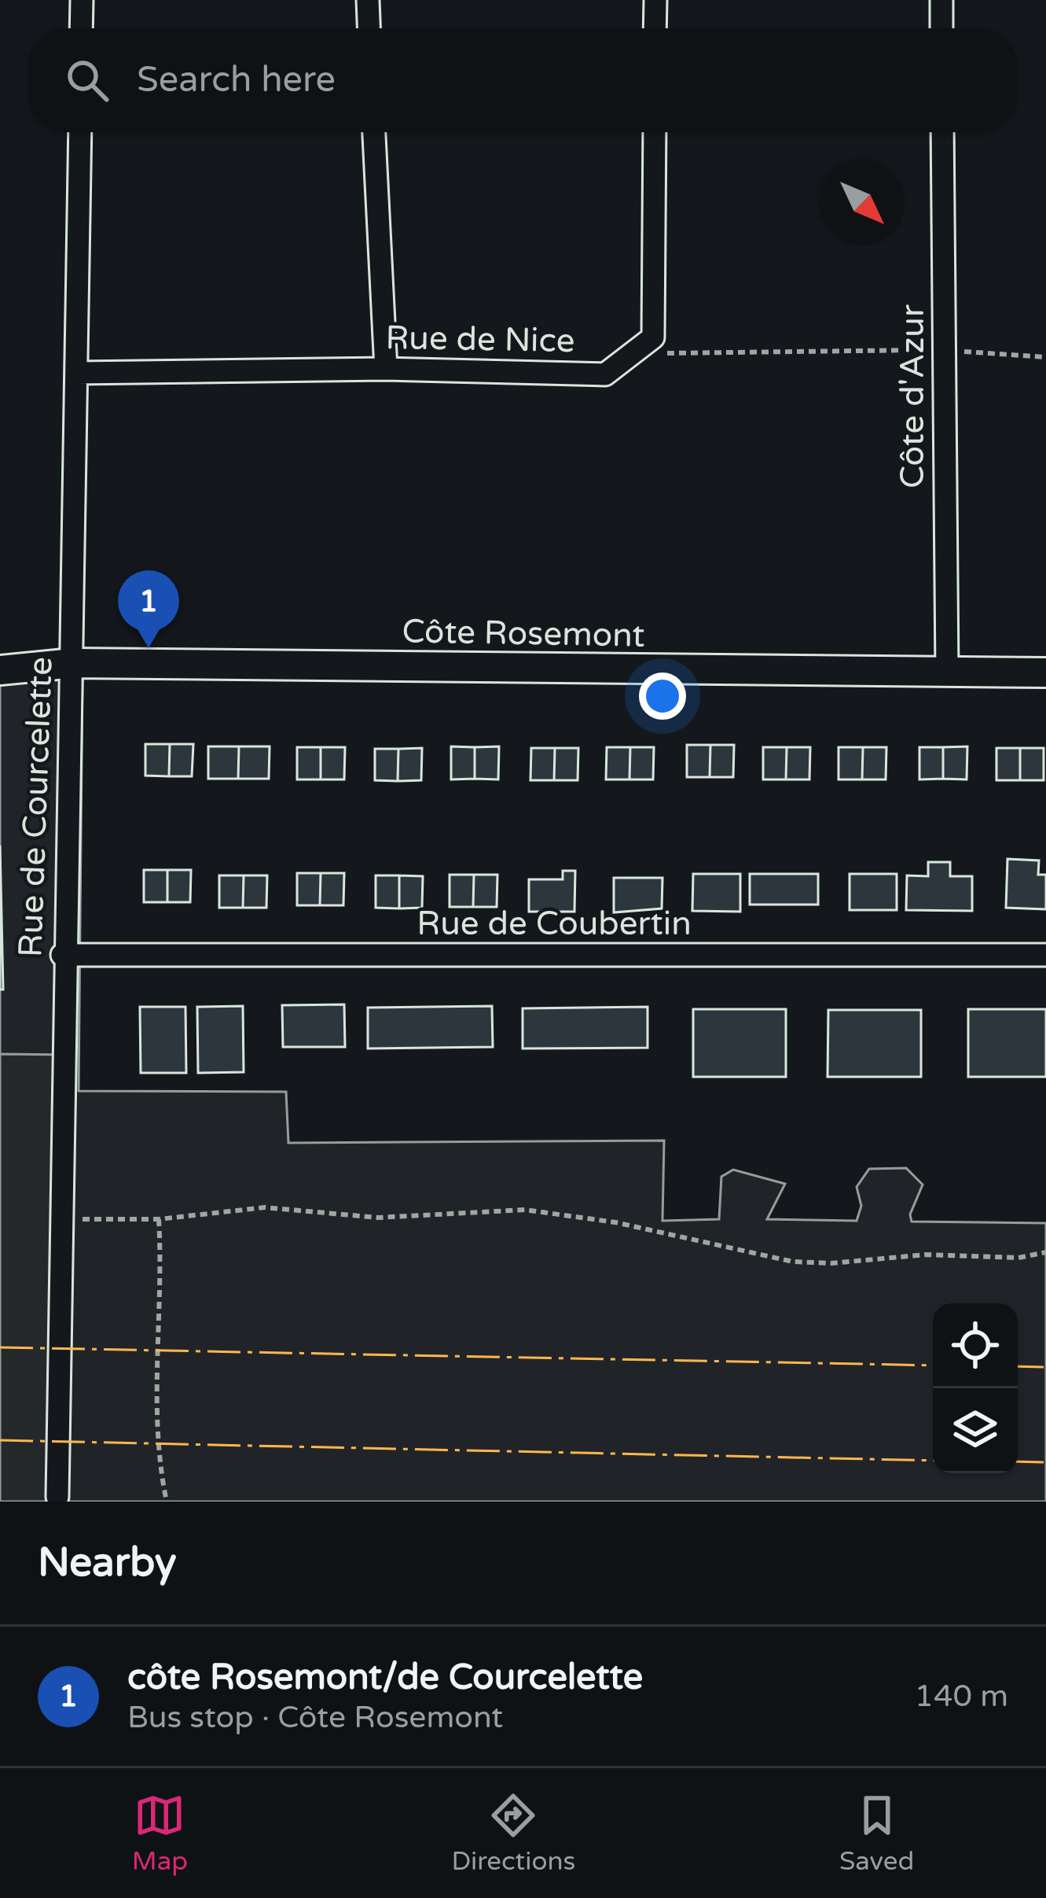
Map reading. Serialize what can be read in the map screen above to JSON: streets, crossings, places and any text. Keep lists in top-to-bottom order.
{
  "streets": {
    "street": [
      "Rue de Nice",
      "Côte d'Azur",
      "Côte Rosemont",
      "Rue de Courcelette",
      "Rue de Coubertin"
    ]
  },
  "crossings": [
    ["Rue de Nice", "Rue de Courcelette"],
    ["Côte d'Azur", "Côte Rosemont"],
    ["Côte Rosemont", "Rue de Courcelette"],
    ["Rue de Courcelette", "Rue de Coubertin"]
  ],
  "north": "bottom right",
  "page": {
    "search": "Search here",
    "pins": "1",
    "heading": "Nearby",
    "list": [
      {
        "mark": "1",
        "name": "côte Rosemont/de Courcelette",
        "note": "Bus stop · Côte Rosemont",
        "value": "140 m"
      }
    ],
    "nav": ["Map", "Directions", "Saved"]
  }
}
